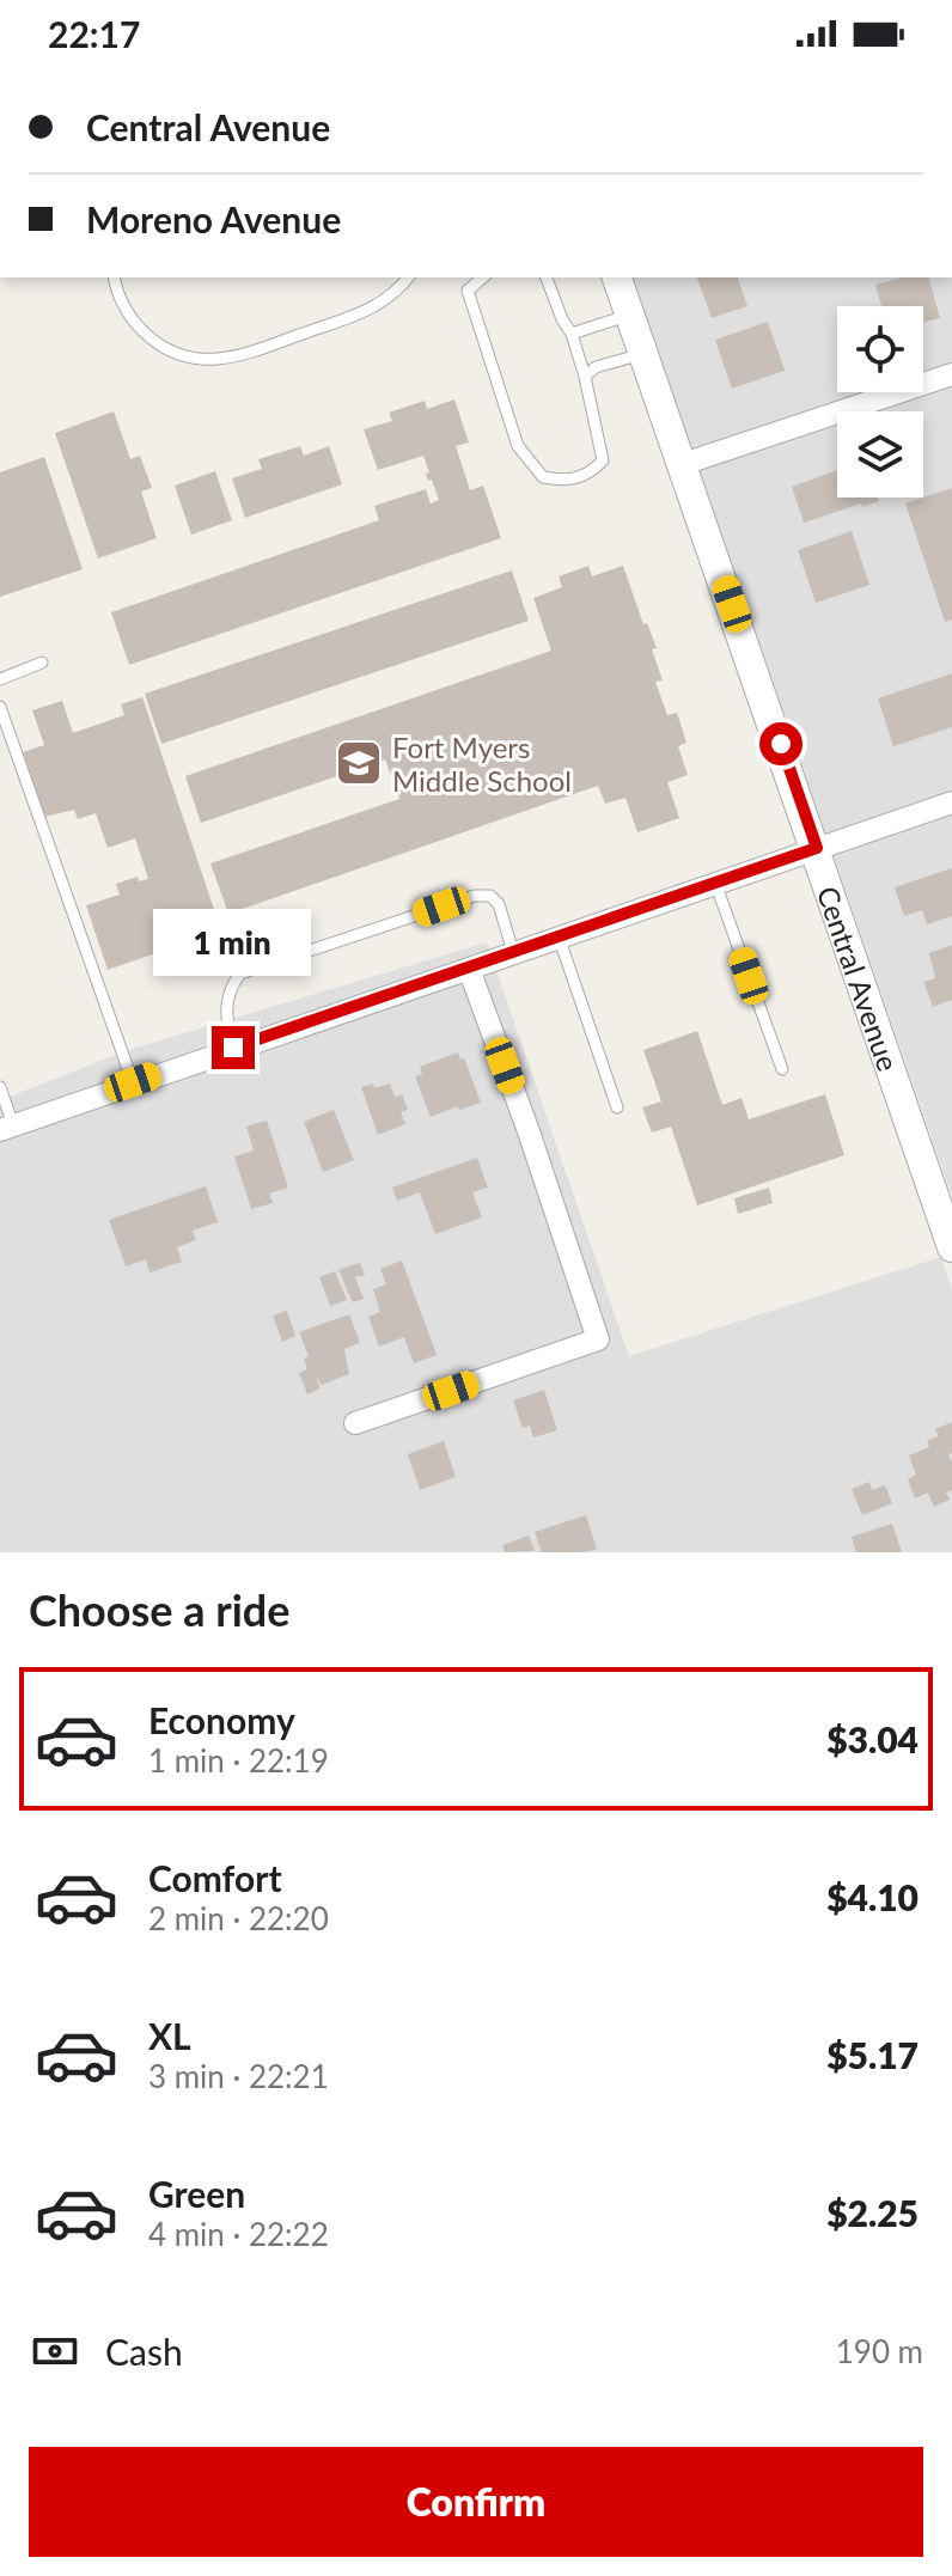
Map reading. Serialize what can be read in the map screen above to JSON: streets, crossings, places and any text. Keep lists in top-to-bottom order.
{
  "streets": {
    "street": ["Central Avenue"]
  },
  "places": {
    "school or university": ["Fort Myers Middle School"]
  },
  "page": {
    "status": "22:17",
    "banner": ["Central Avenue", "Moreno Avenue"],
    "bubble": "1 min",
    "heading": "Choose a ride",
    "list": [
      {
        "name": "Economy",
        "note": "1 min · 22:19",
        "value": "$3.04"
      },
      {
        "name": "Comfort",
        "note": "2 min · 22:20",
        "value": "$4.10"
      },
      {
        "name": "XL",
        "note": "3 min · 22:21",
        "value": "$5.17"
      },
      {
        "name": "Green",
        "note": "4 min · 22:22",
        "value": "$2.25"
      }
    ],
    "pay": ["Cash", "190 m"],
    "buttons": "Confirm"
  }
}
